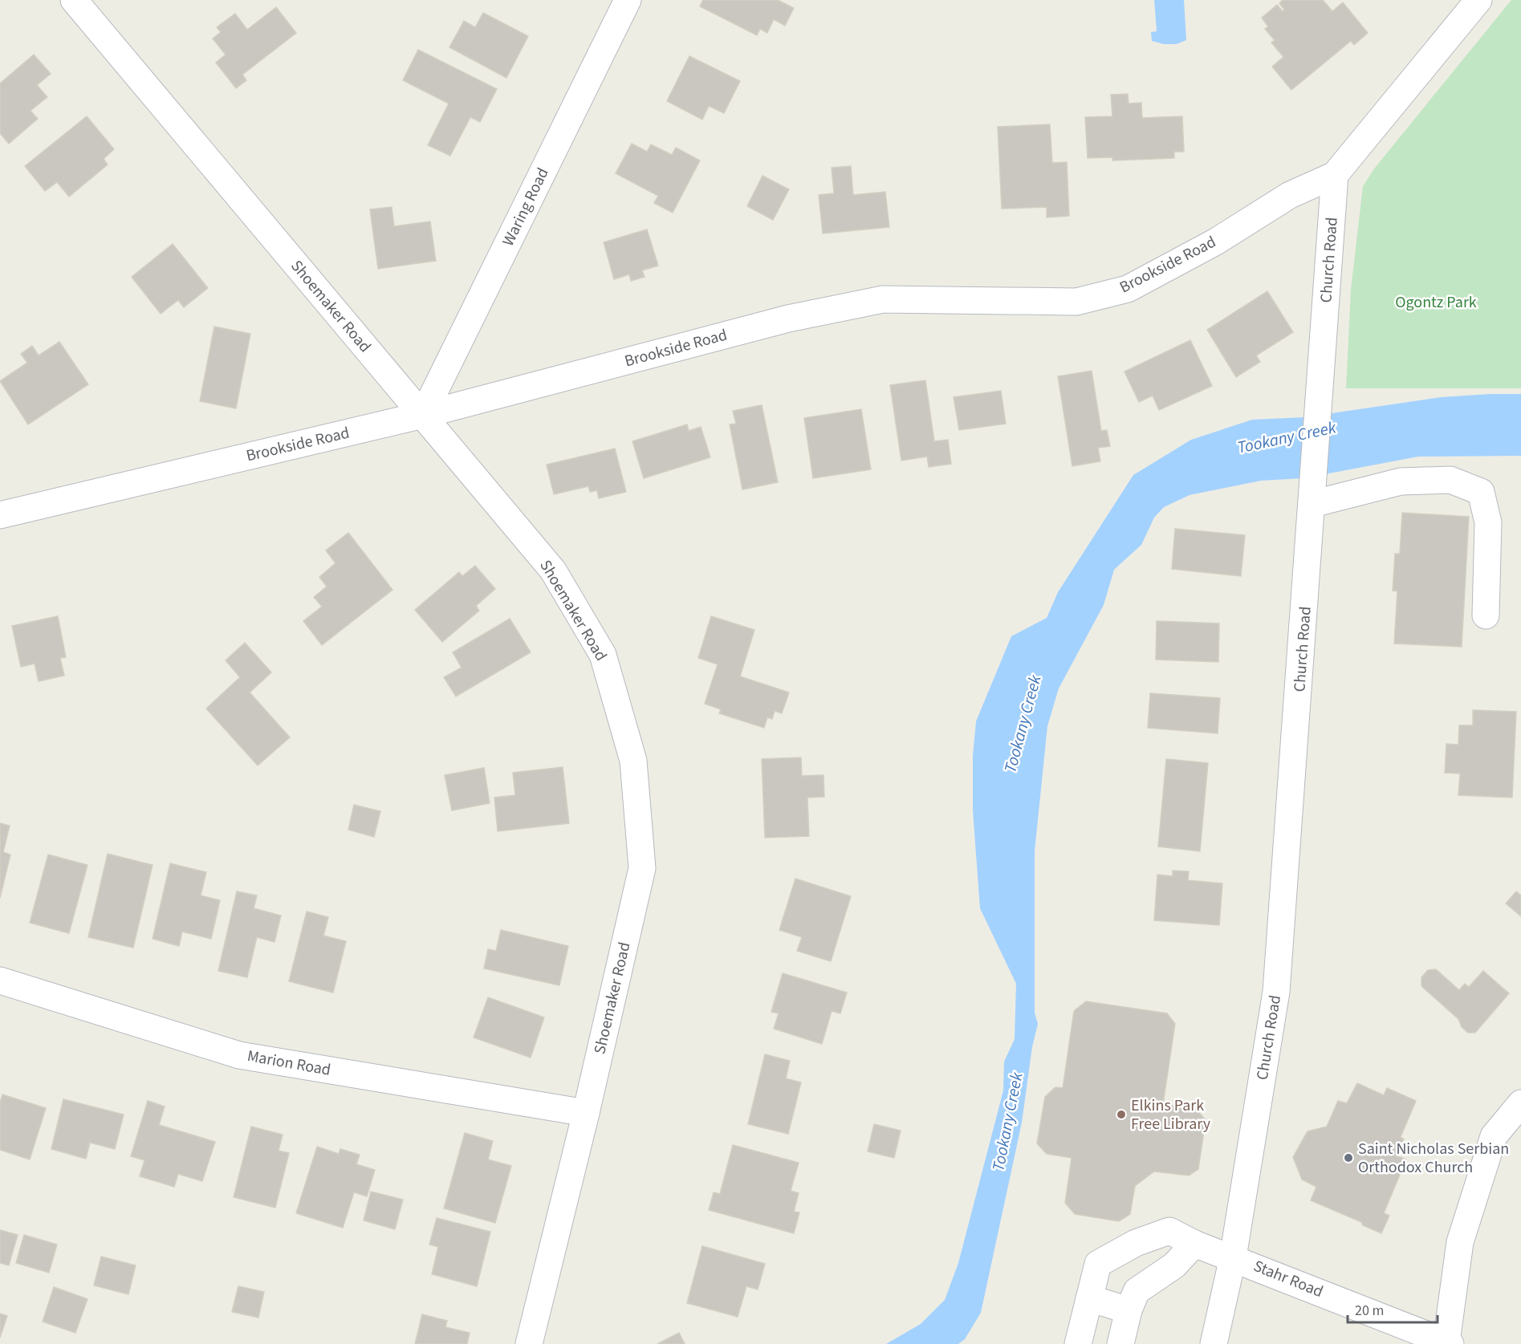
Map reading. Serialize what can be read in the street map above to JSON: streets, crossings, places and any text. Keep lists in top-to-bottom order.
{
  "streets": {
    "street": [
      "Waring Road",
      "Church Road",
      "Brookside Road",
      "Shoemaker Road",
      "Marion Road",
      "Stahr Road"
    ]
  },
  "crossings": [
    ["Waring Road", "Brookside Road"],
    ["Waring Road", "Shoemaker Road"],
    ["Church Road", "Brookside Road"],
    ["Church Road", "Stahr Road"],
    ["Brookside Road", "Shoemaker Road"],
    ["Shoemaker Road", "Marion Road"]
  ],
  "water": ["Tookany Creek"],
  "parks": ["Ogontz Park"],
  "places": ["Elkins Park Free Library", "Saint Nicholas Serbian Orthodox Church"],
  "scale_bar": "20 m"
}
